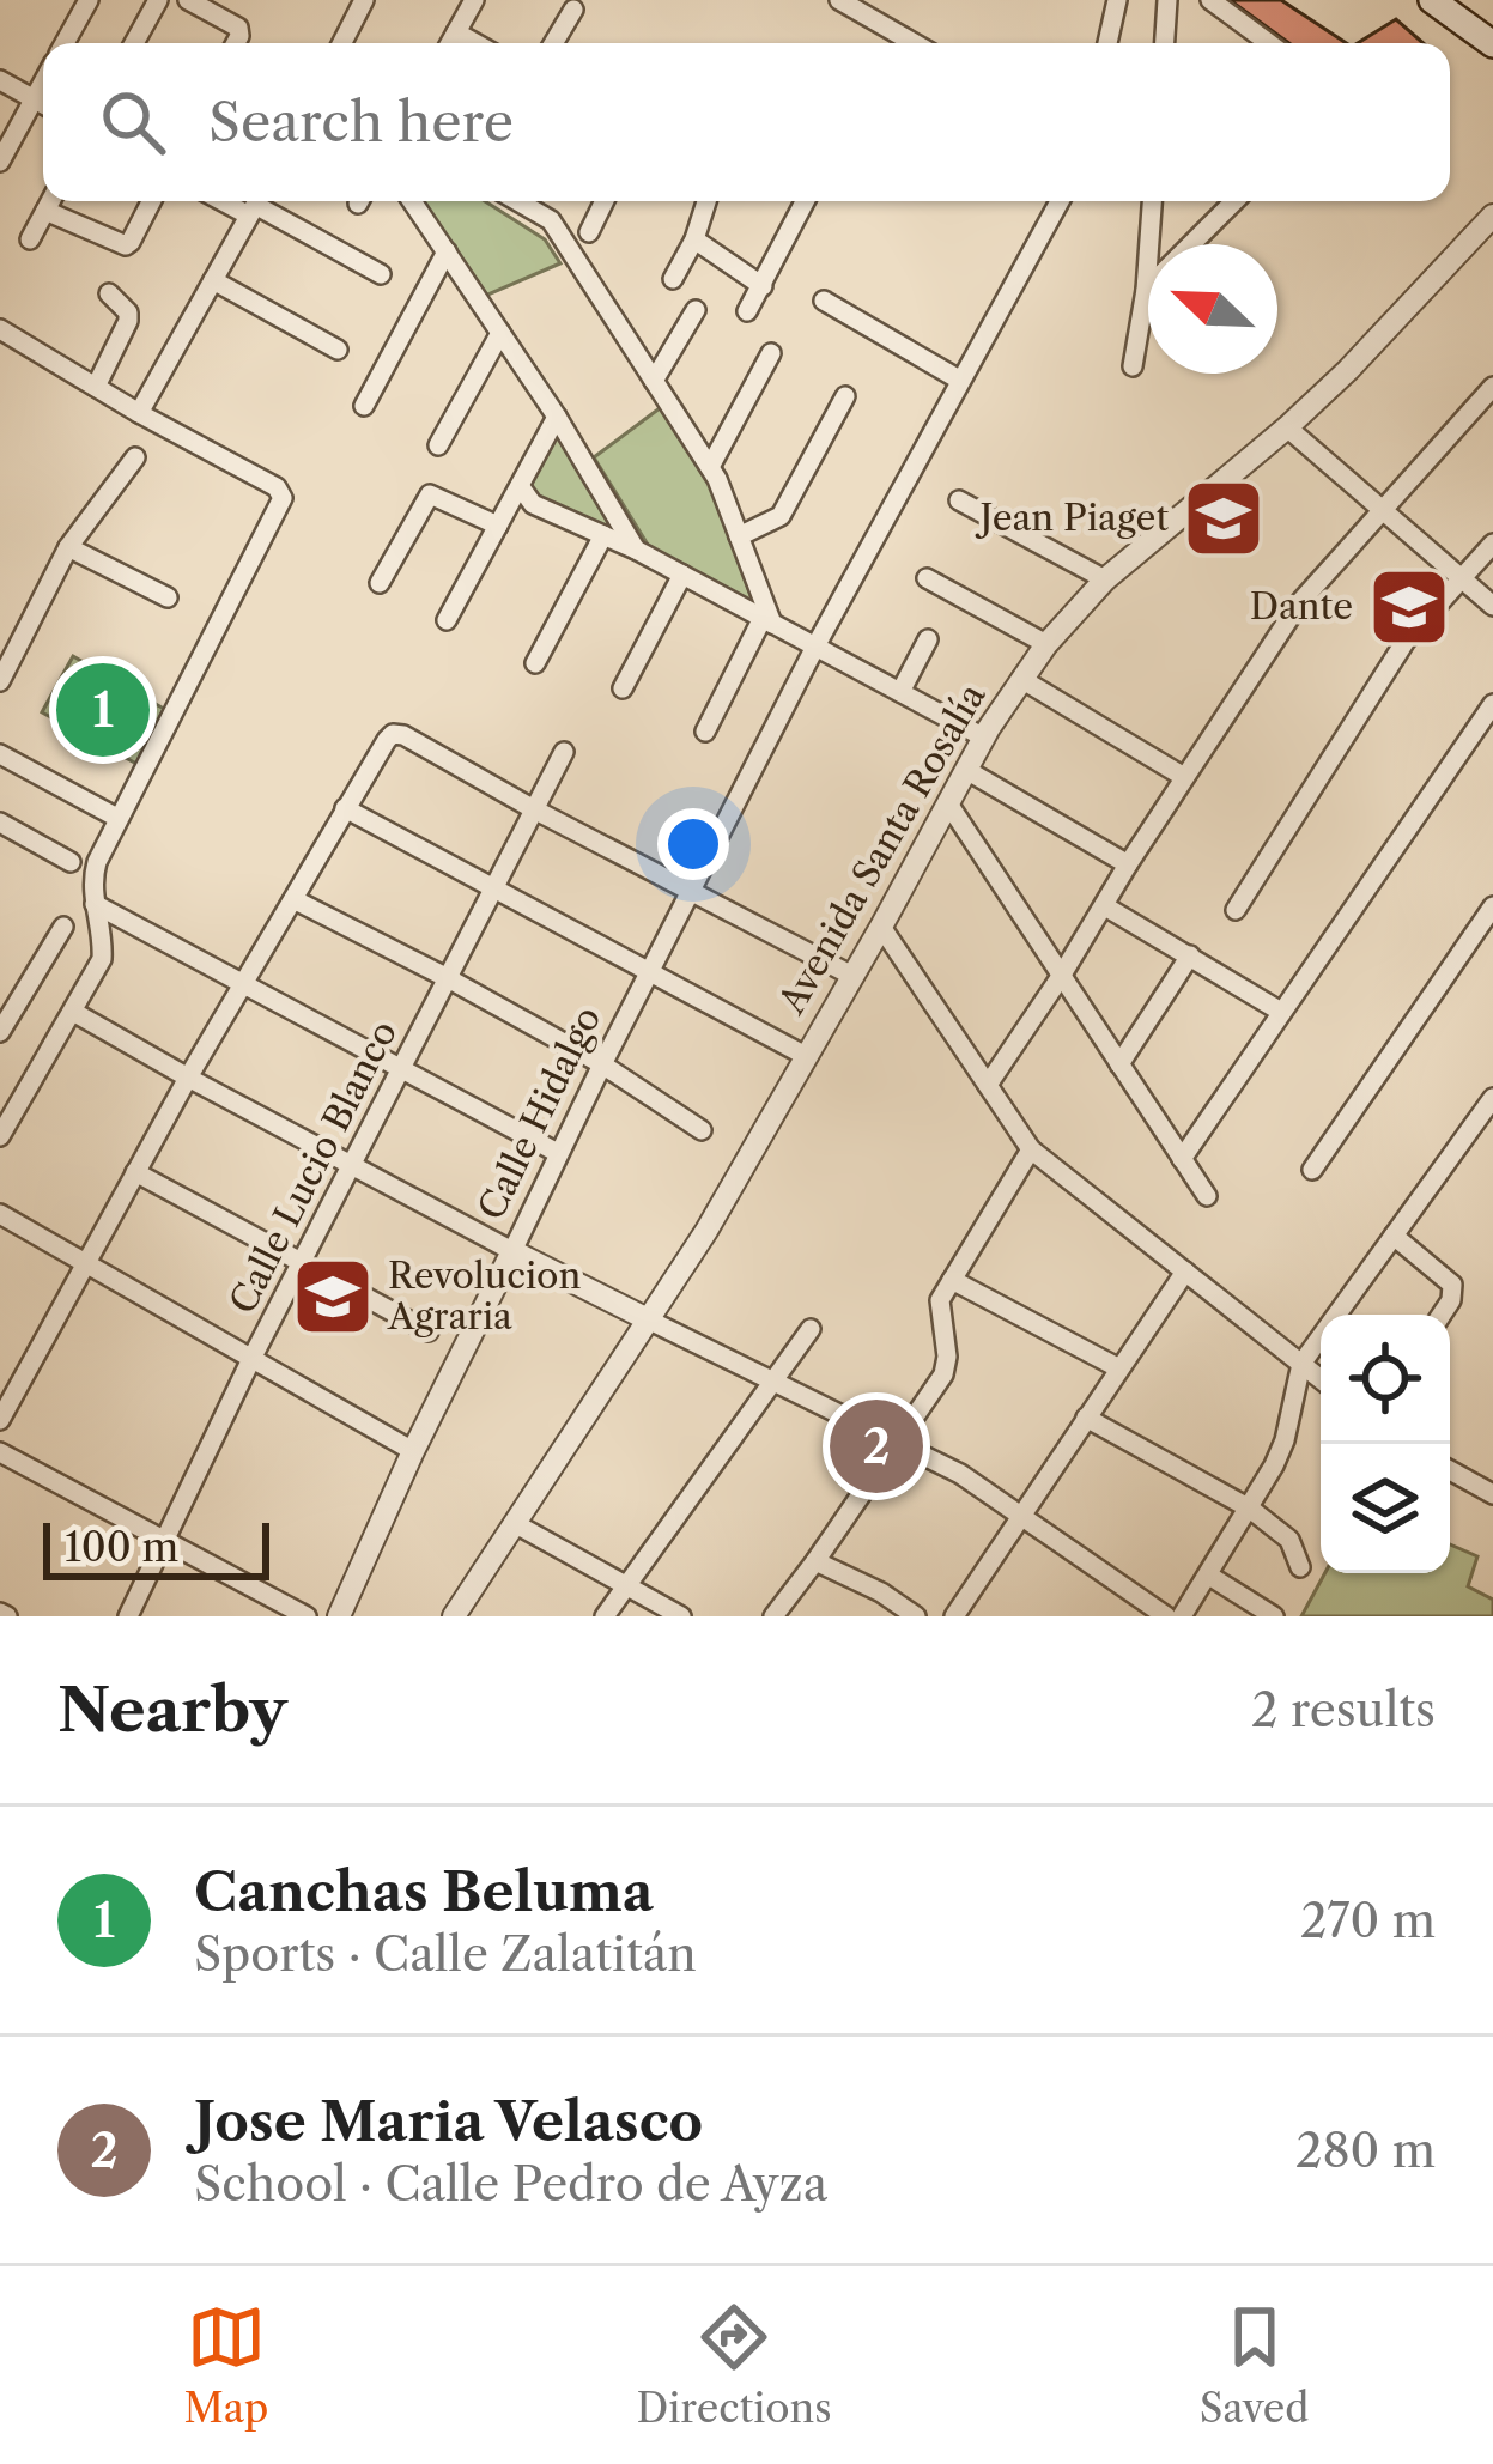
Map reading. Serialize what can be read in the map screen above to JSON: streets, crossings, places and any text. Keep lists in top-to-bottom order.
{
  "streets": {
    "street": ["Avenida Santa Rosalía", "Calle Hidalgo", "Calle Lucio Blanco"]
  },
  "places": {
    "school or university": ["Jean Piaget", "Dante", "Revolucion Agraria"]
  },
  "scale_bar": "100 m",
  "north": "top left",
  "page": {
    "search": "Search here",
    "pins": ["1", "2"],
    "scale": "100 m",
    "heading": ["Nearby", "2 results"],
    "list": [
      {
        "mark": "1",
        "name": "Canchas Beluma",
        "note": "Sports · Calle Zalatitán",
        "value": "270 m"
      },
      {
        "mark": "2",
        "name": "Jose Maria Velasco",
        "note": "School · Calle Pedro de Ayza",
        "value": "280 m"
      }
    ],
    "nav": ["Map", "Directions", "Saved"]
  }
}
